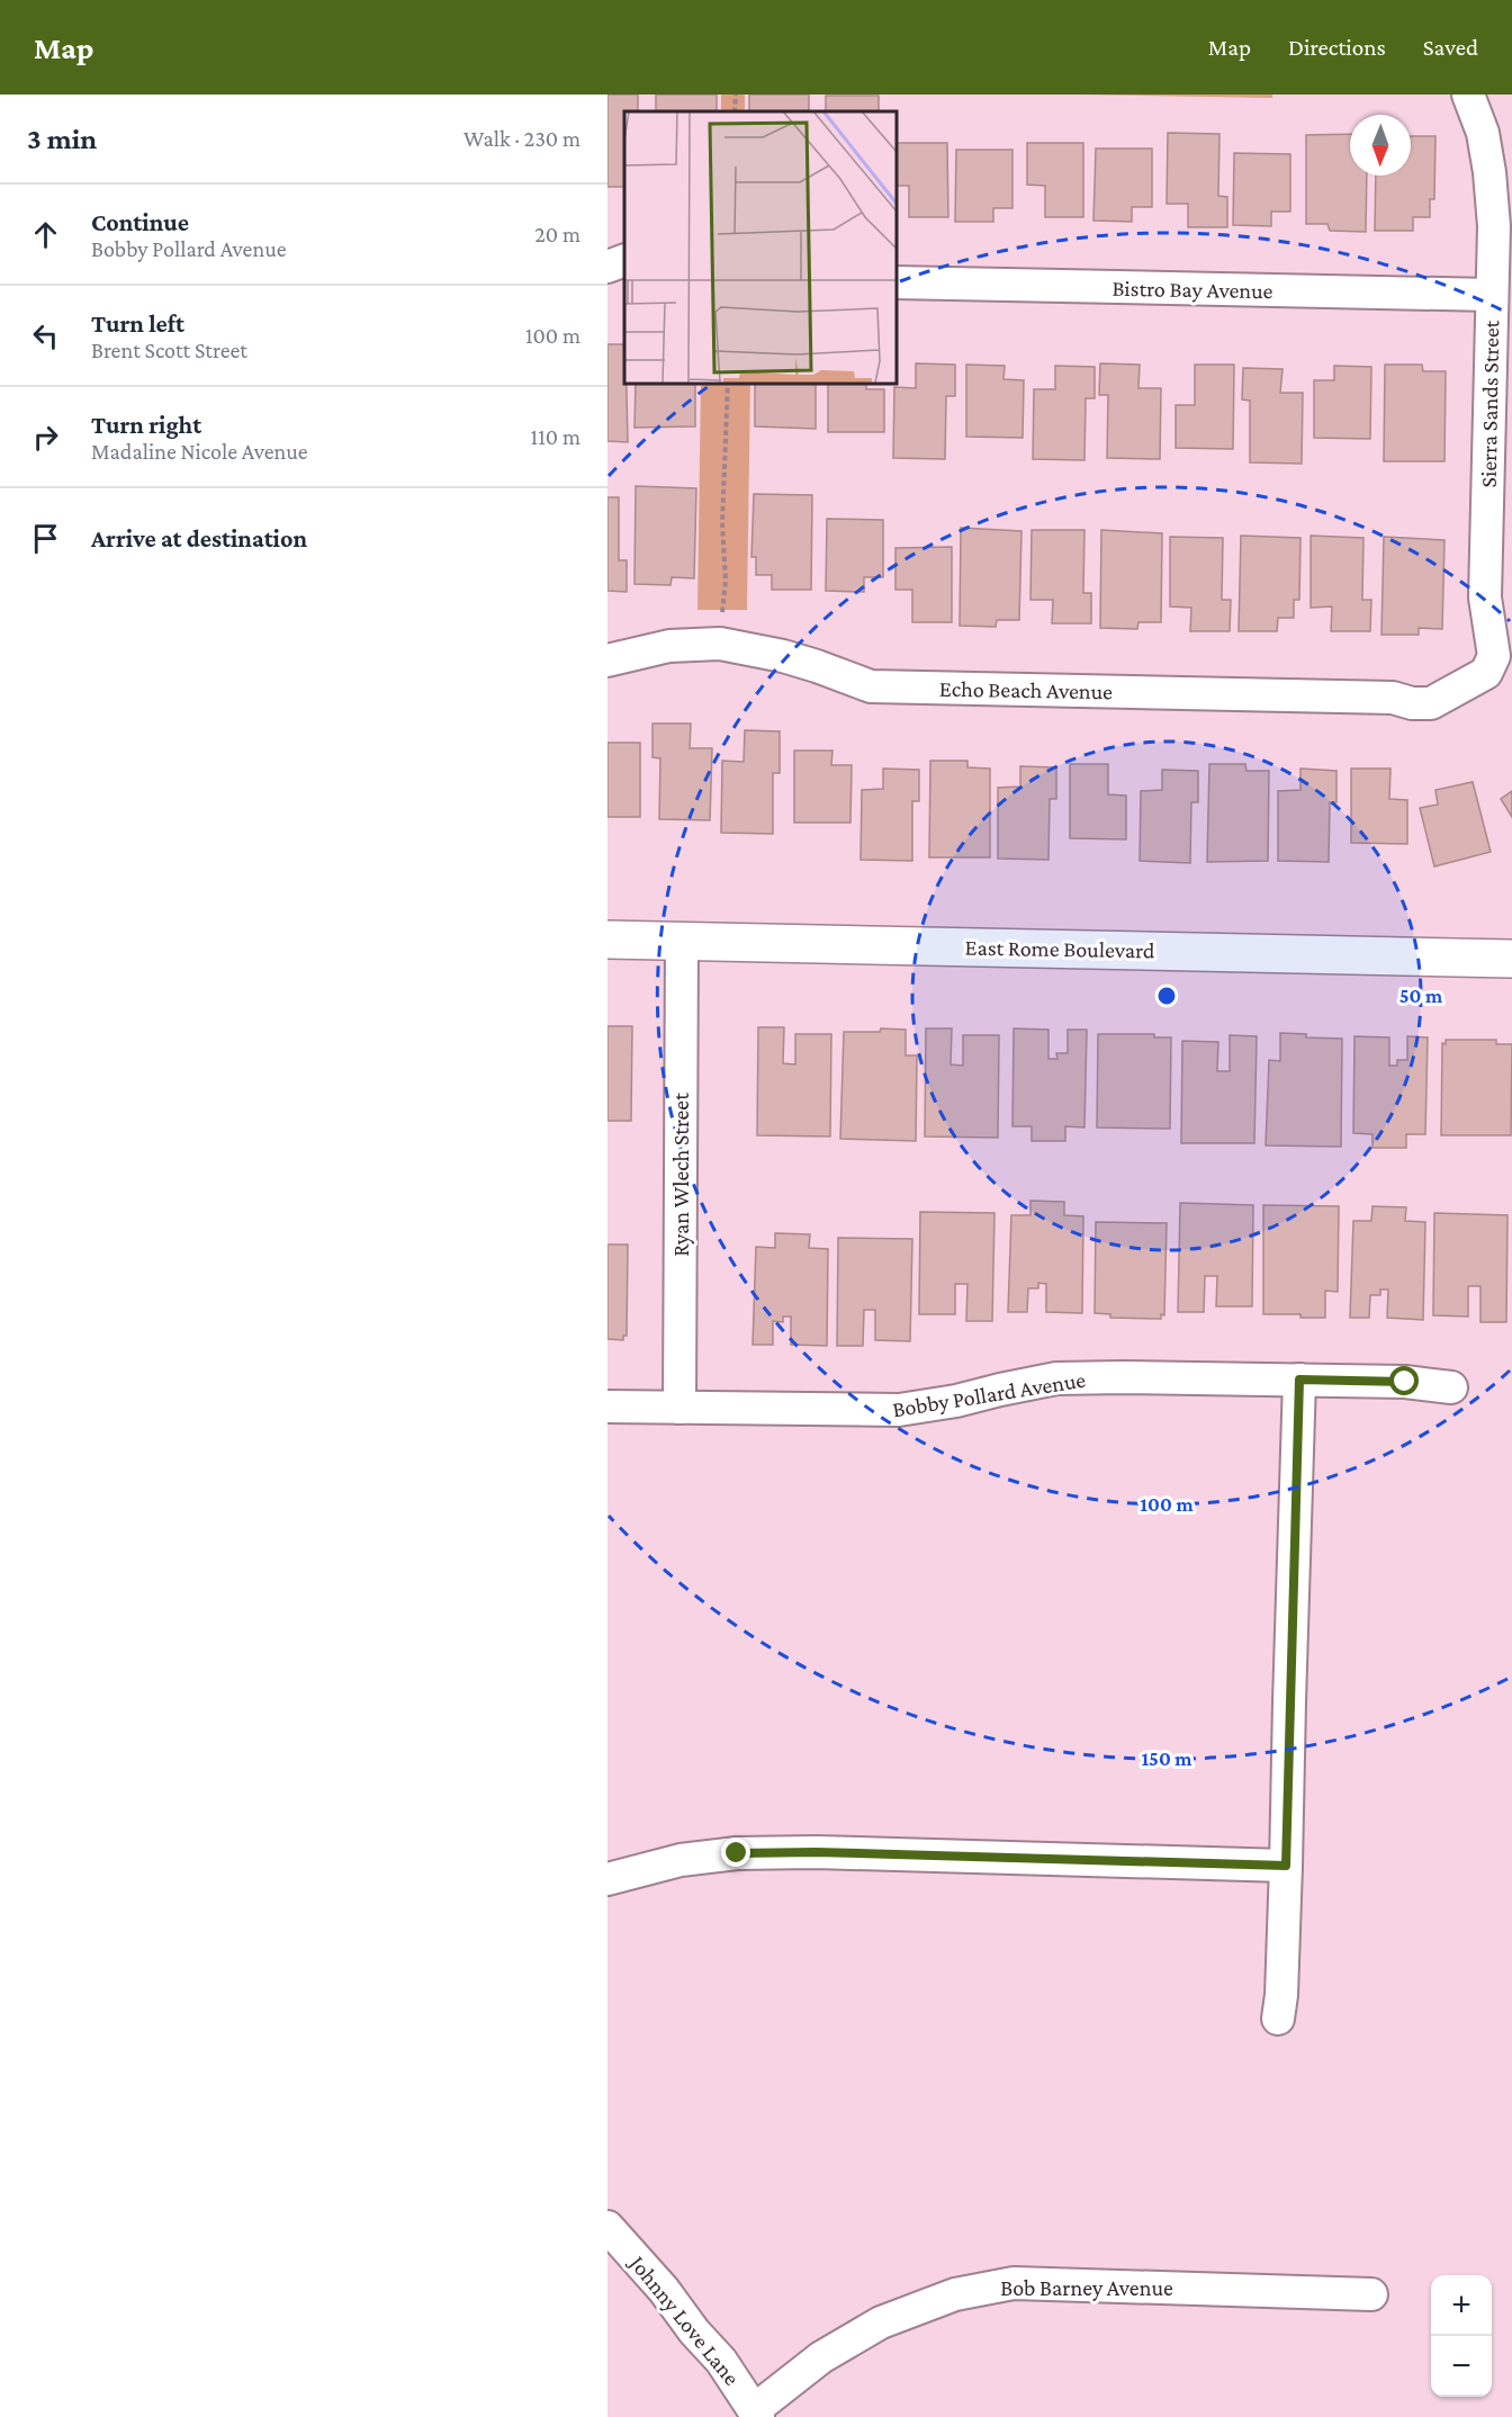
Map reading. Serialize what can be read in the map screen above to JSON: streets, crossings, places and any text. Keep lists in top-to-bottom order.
{
  "streets": {
    "street": [
      "Bistro Bay Avenue",
      "Sierra Sands Street",
      "Echo Beach Avenue",
      "East Rome Boulevard",
      "Ryan Wlech Street",
      "Bobby Pollard Avenue",
      "Bob Barney Avenue",
      "Johnny Love Lane"
    ]
  },
  "crossings": [
    ["Bistro Bay Avenue", "Sierra Sands Street"],
    ["Sierra Sands Street", "Echo Beach Avenue"],
    ["East Rome Boulevard", "Ryan Wlech Street"],
    ["Ryan Wlech Street", "Bobby Pollard Avenue"],
    ["Bob Barney Avenue", "Johnny Love Lane"]
  ],
  "north": "bottom",
  "page": {
    "header": "Map",
    "nav": ["Map", "Directions", "Saved"],
    "heading": ["3 min", "Walk · 230 m"],
    "list": [
      ["Continue", "Bobby Pollard Avenue", "20 m"],
      ["Turn left", "Brent Scott Street", "100 m"],
      ["Turn right", "Madaline Nicole Avenue", "110 m"],
      "Arrive at destination"
    ],
    "map_buttons": ["+", "−"]
  },
  "rings": ["50 m", "100 m", "150 m"]
}
